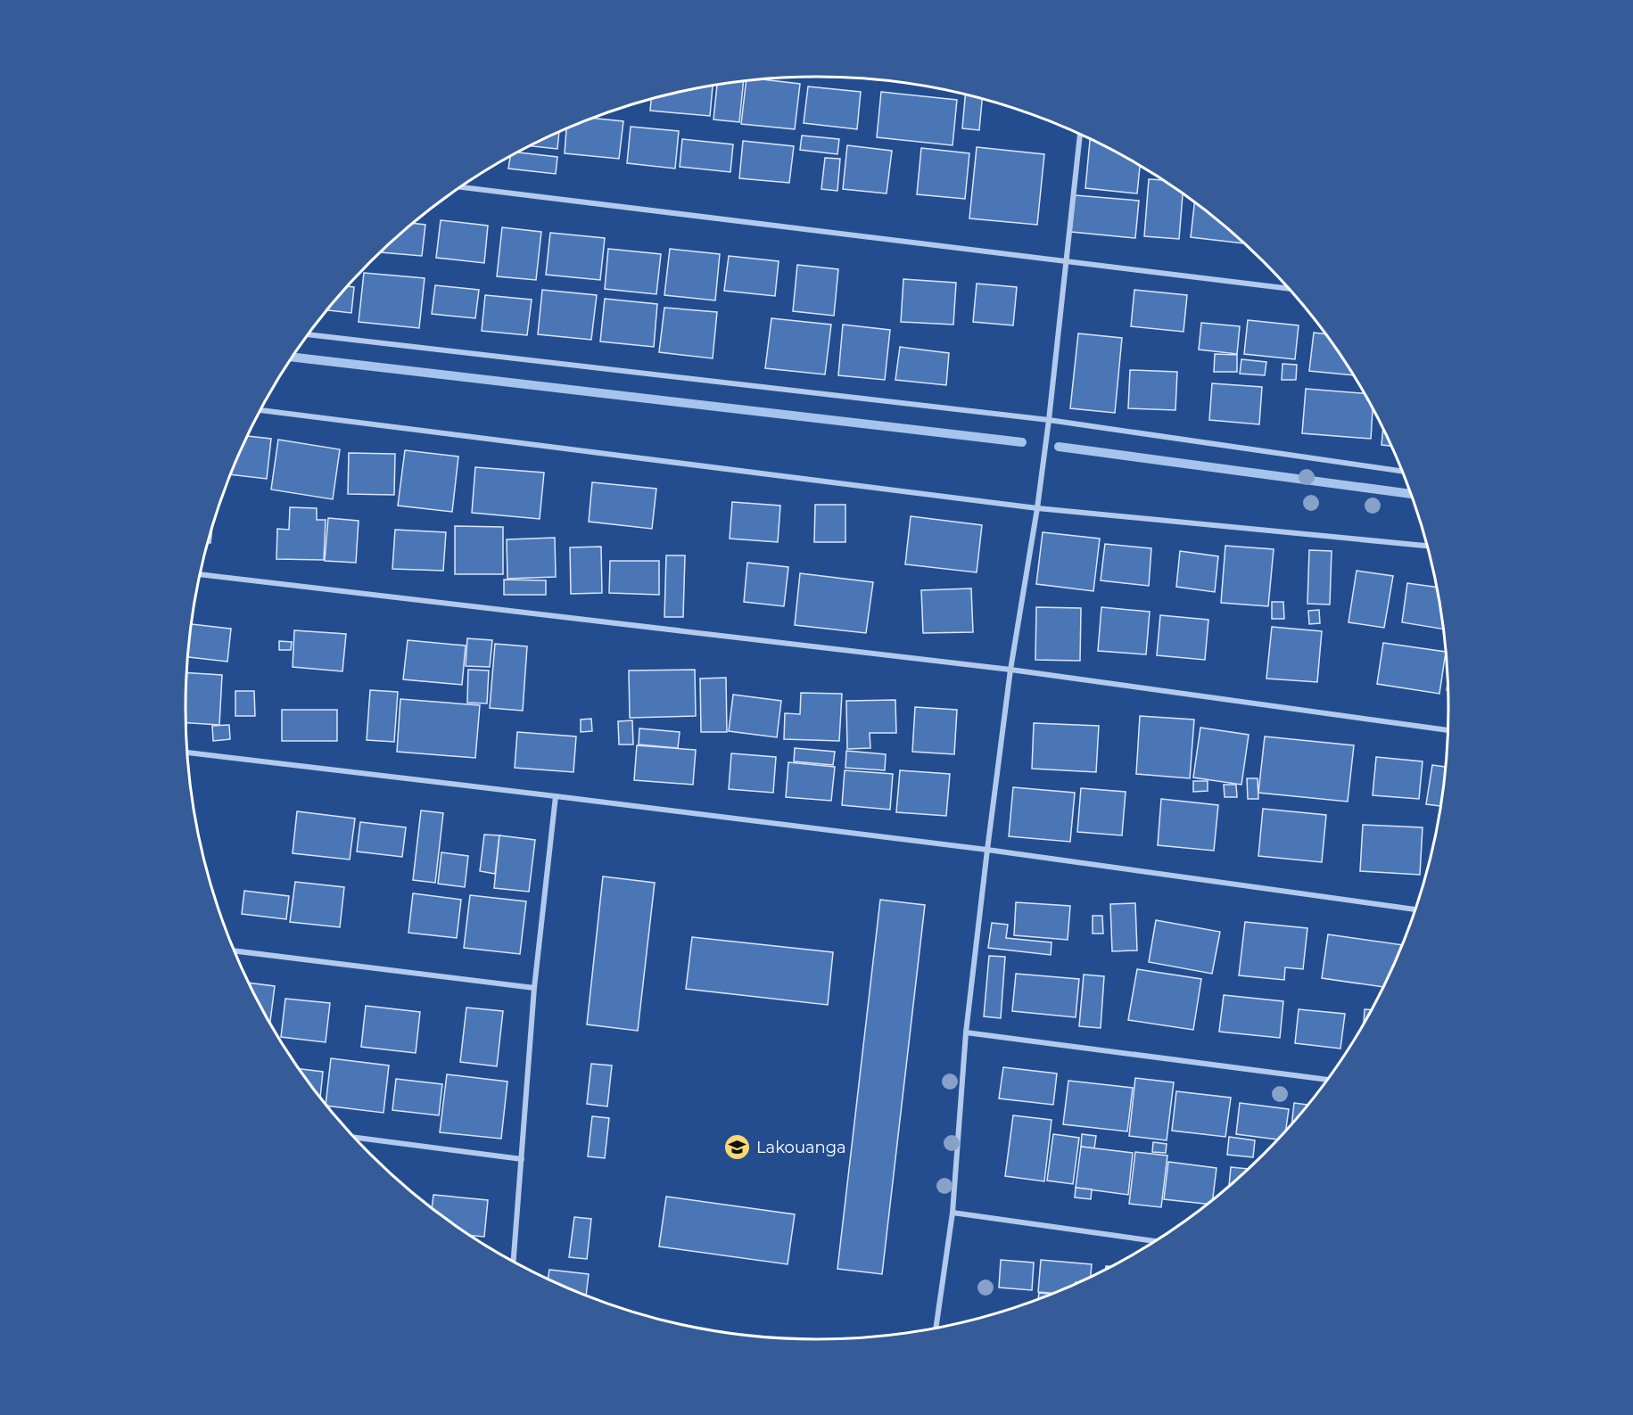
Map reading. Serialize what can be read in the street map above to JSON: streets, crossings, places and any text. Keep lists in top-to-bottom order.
{
  "places": {
    "school or university": ["Lakouanga"]
  }
}
